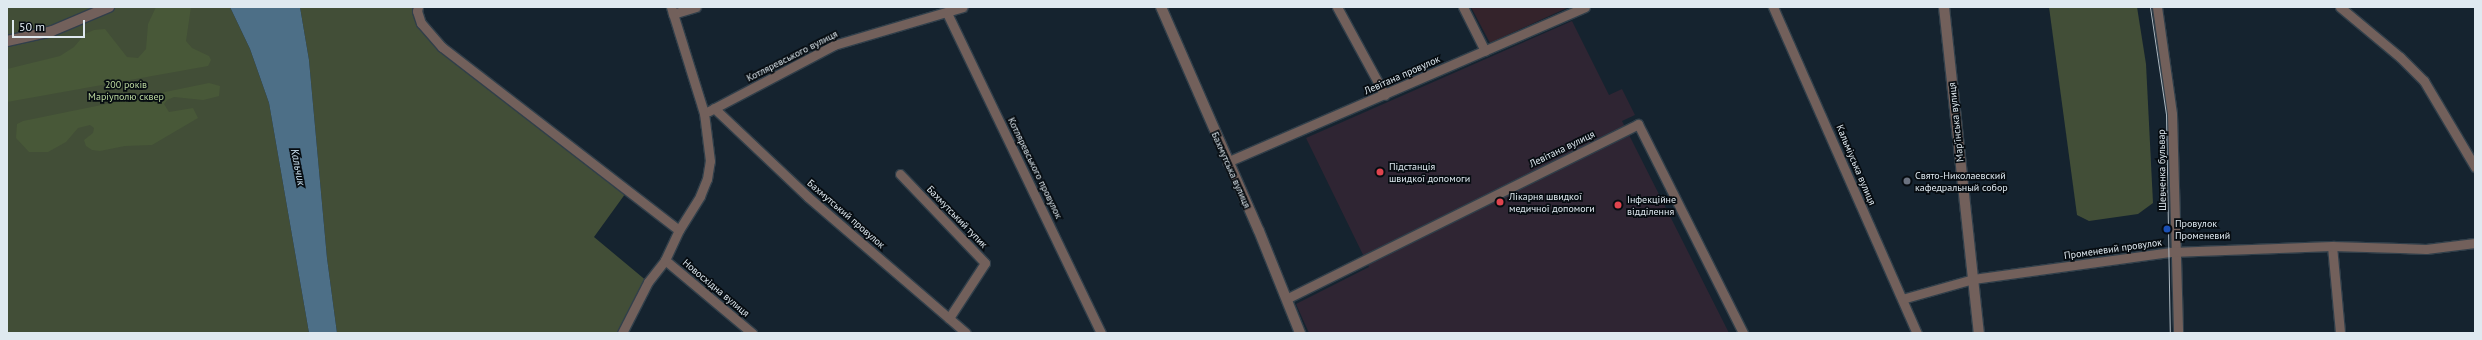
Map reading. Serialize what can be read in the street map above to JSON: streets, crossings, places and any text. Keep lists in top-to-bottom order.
{
  "streets": {
    "street": [
      "Котляревського вулиця",
      "Левітана провулок",
      "Мар'їнська вулиця",
      "Левітана вулиця",
      "Кальміуська вулиця",
      "Котляревського провулок",
      "Бахмутська вулиця",
      "Шевченка бульвар",
      "Бахмутський провулок",
      "Бахмутський тупик",
      "Променевий провулок",
      "Новосхідна вулиця"
    ]
  },
  "crossings": [
    ["Котляревського вулиця", "Котляревського провулок"],
    ["Котляревського вулиця", "Бахмутський провулок"],
    ["Левітана провулок", "Бахмутська вулиця"],
    ["Мар'їнська вулиця", "Променевий провулок"],
    ["Левітана вулиця", "Бахмутська вулиця"],
    ["Кальміуська вулиця", "Променевий провулок"],
    ["Шевченка бульвар", "Променевий провулок"],
    ["Бахмутський провулок", "Бахмутський тупик"]
  ],
  "water": ["Кальчик"],
  "parks": ["200 років Маріуполю сквер"],
  "places": [
    "Підстанція швидкої допомоги",
    "Свято-Николаевский кафедральный собор",
    "Лікарня швидкої медичної допомоги",
    "Інфекційне відділення",
    "Провулок Променевий"
  ],
  "scale_bar": "50 m"
}
